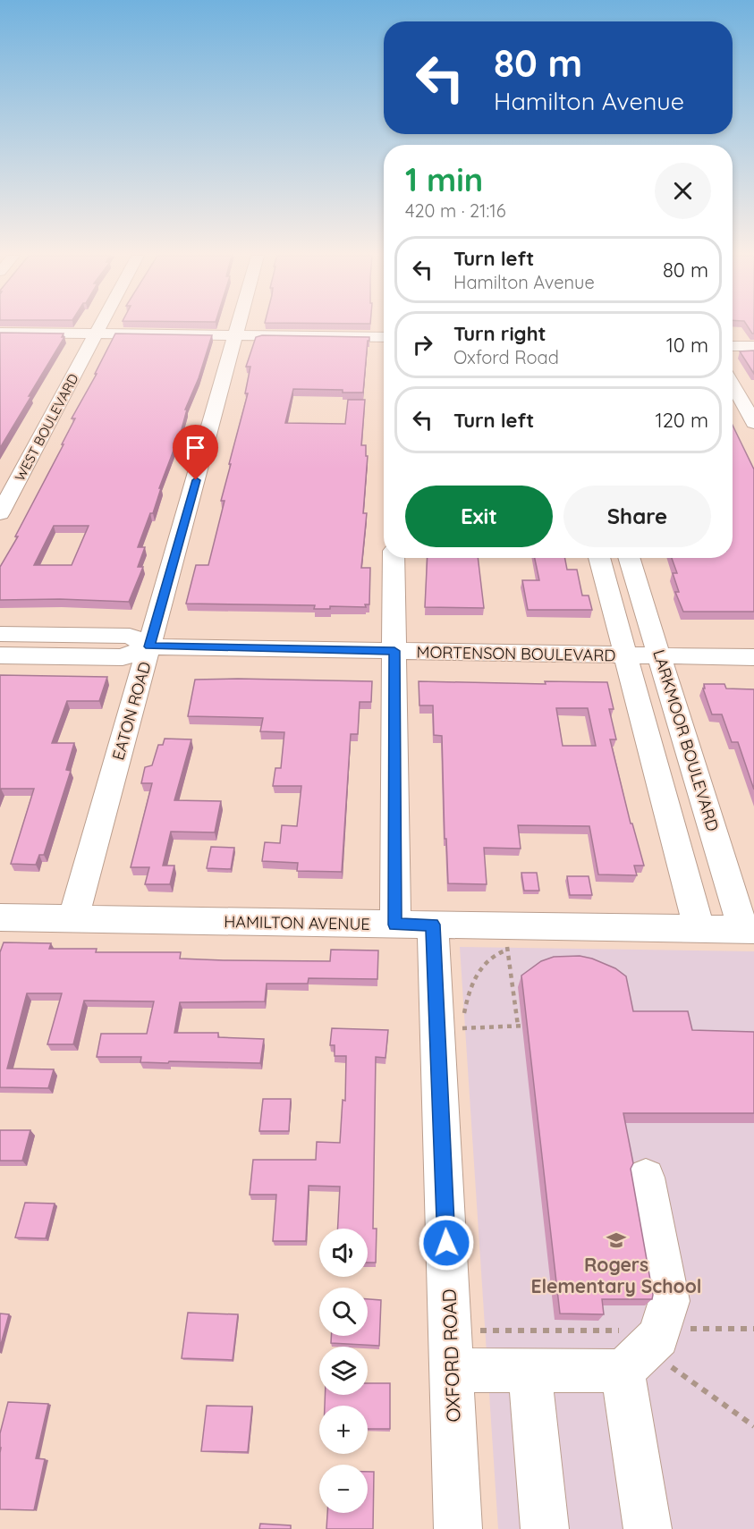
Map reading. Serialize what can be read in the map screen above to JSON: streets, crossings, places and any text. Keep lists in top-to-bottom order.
{
  "streets": {
    "street": [
      "WEST BOULEVARD",
      "MORTENSON BOULEVARD",
      "EATON ROAD",
      "LARKMOOR BOULEVARD",
      "HAMILTON AVENUE",
      "OXFORD ROAD"
    ]
  },
  "crossings": [
    ["MORTENSON BOULEVARD", "EATON ROAD"],
    ["MORTENSON BOULEVARD", "LARKMOOR BOULEVARD"],
    ["EATON ROAD", "HAMILTON AVENUE"],
    ["LARKMOOR BOULEVARD", "HAMILTON AVENUE"],
    ["HAMILTON AVENUE", "OXFORD ROAD"]
  ],
  "places": {
    "school or university": ["Rogers Elementary School"]
  },
  "page": {
    "turn": ["80 m", "Hamilton Avenue"],
    "heading": ["1 min", "420 m · 21:16"],
    "list": [
      {
        "name": "Turn left",
        "note": "Hamilton Avenue",
        "value": "80 m"
      },
      {
        "name": "Turn right",
        "note": "Oxford Road",
        "value": "10 m"
      },
      {
        "name": "Turn left",
        "value": "120 m"
      }
    ],
    "buttons": ["Exit", "Share"],
    "map_buttons": ["+", "−"]
  }
}
